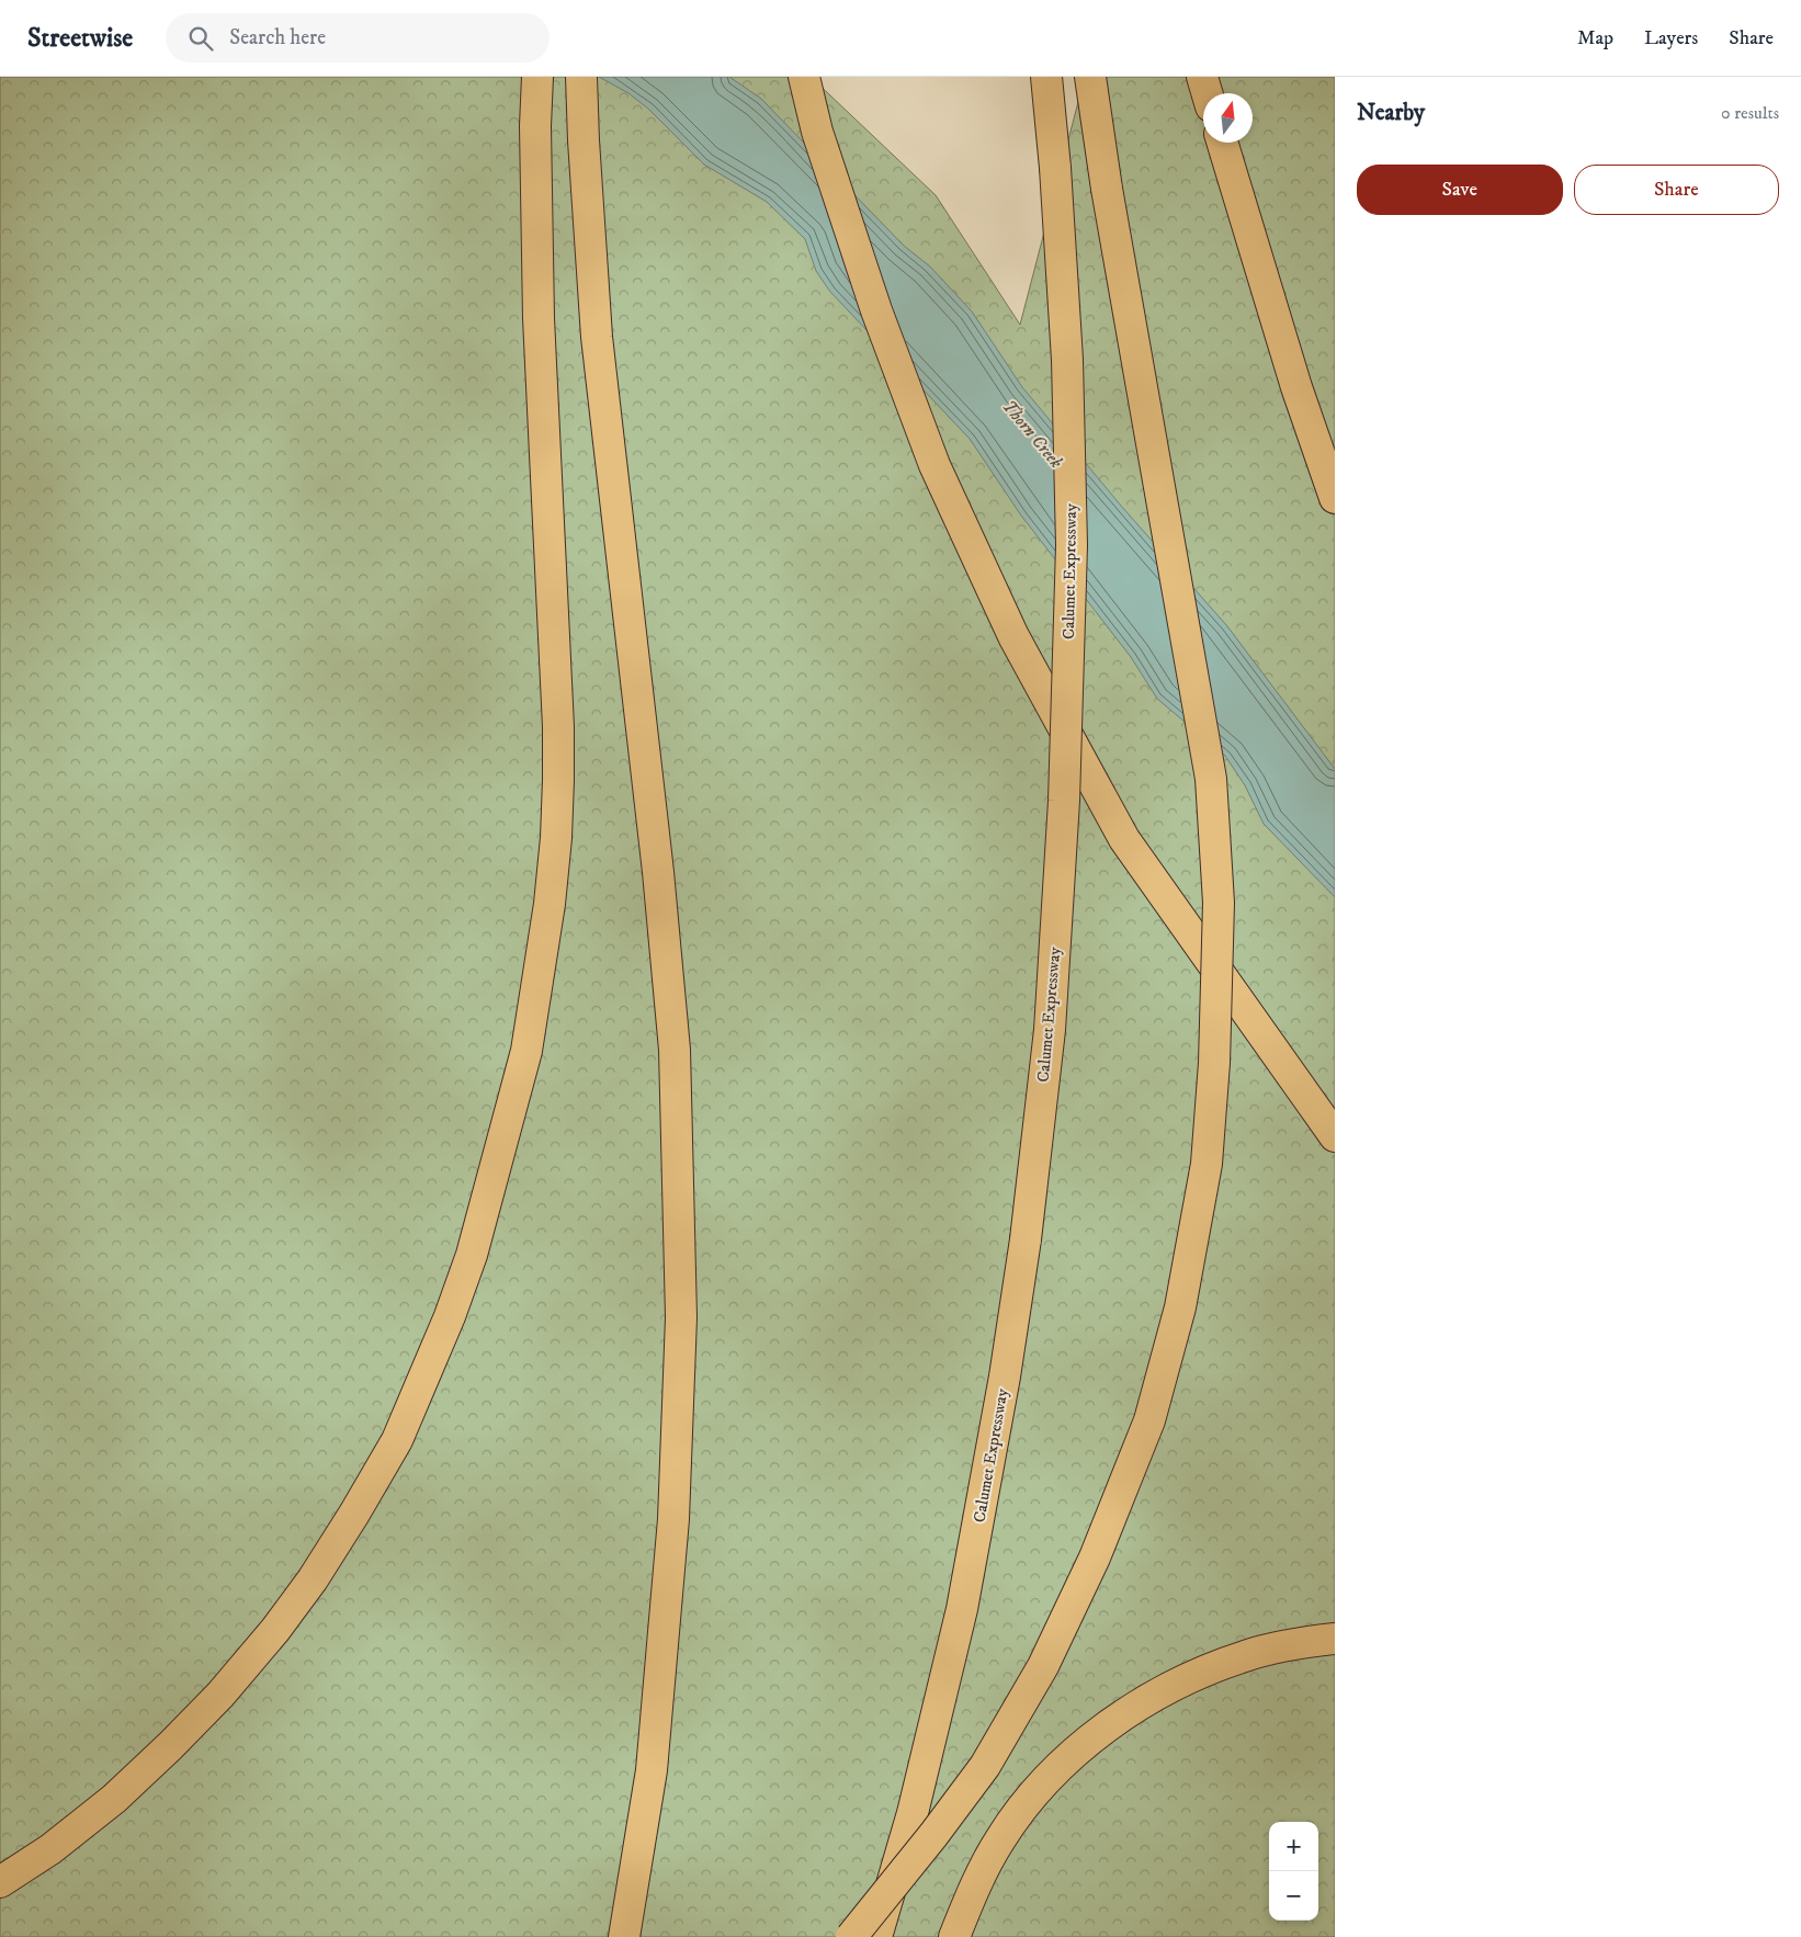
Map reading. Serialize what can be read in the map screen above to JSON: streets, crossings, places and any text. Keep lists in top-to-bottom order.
{
  "streets": {
    "highway": ["Calumet Expressway"]
  },
  "water": ["Thorn Creek"],
  "north": "top",
  "page": {
    "header": "Streetwise",
    "search": "Search here",
    "nav": ["Map", "Layers", "Share"],
    "heading": ["Nearby", "0 results"],
    "buttons": ["Save", "Share"],
    "map_buttons": ["+", "−"]
  }
}
